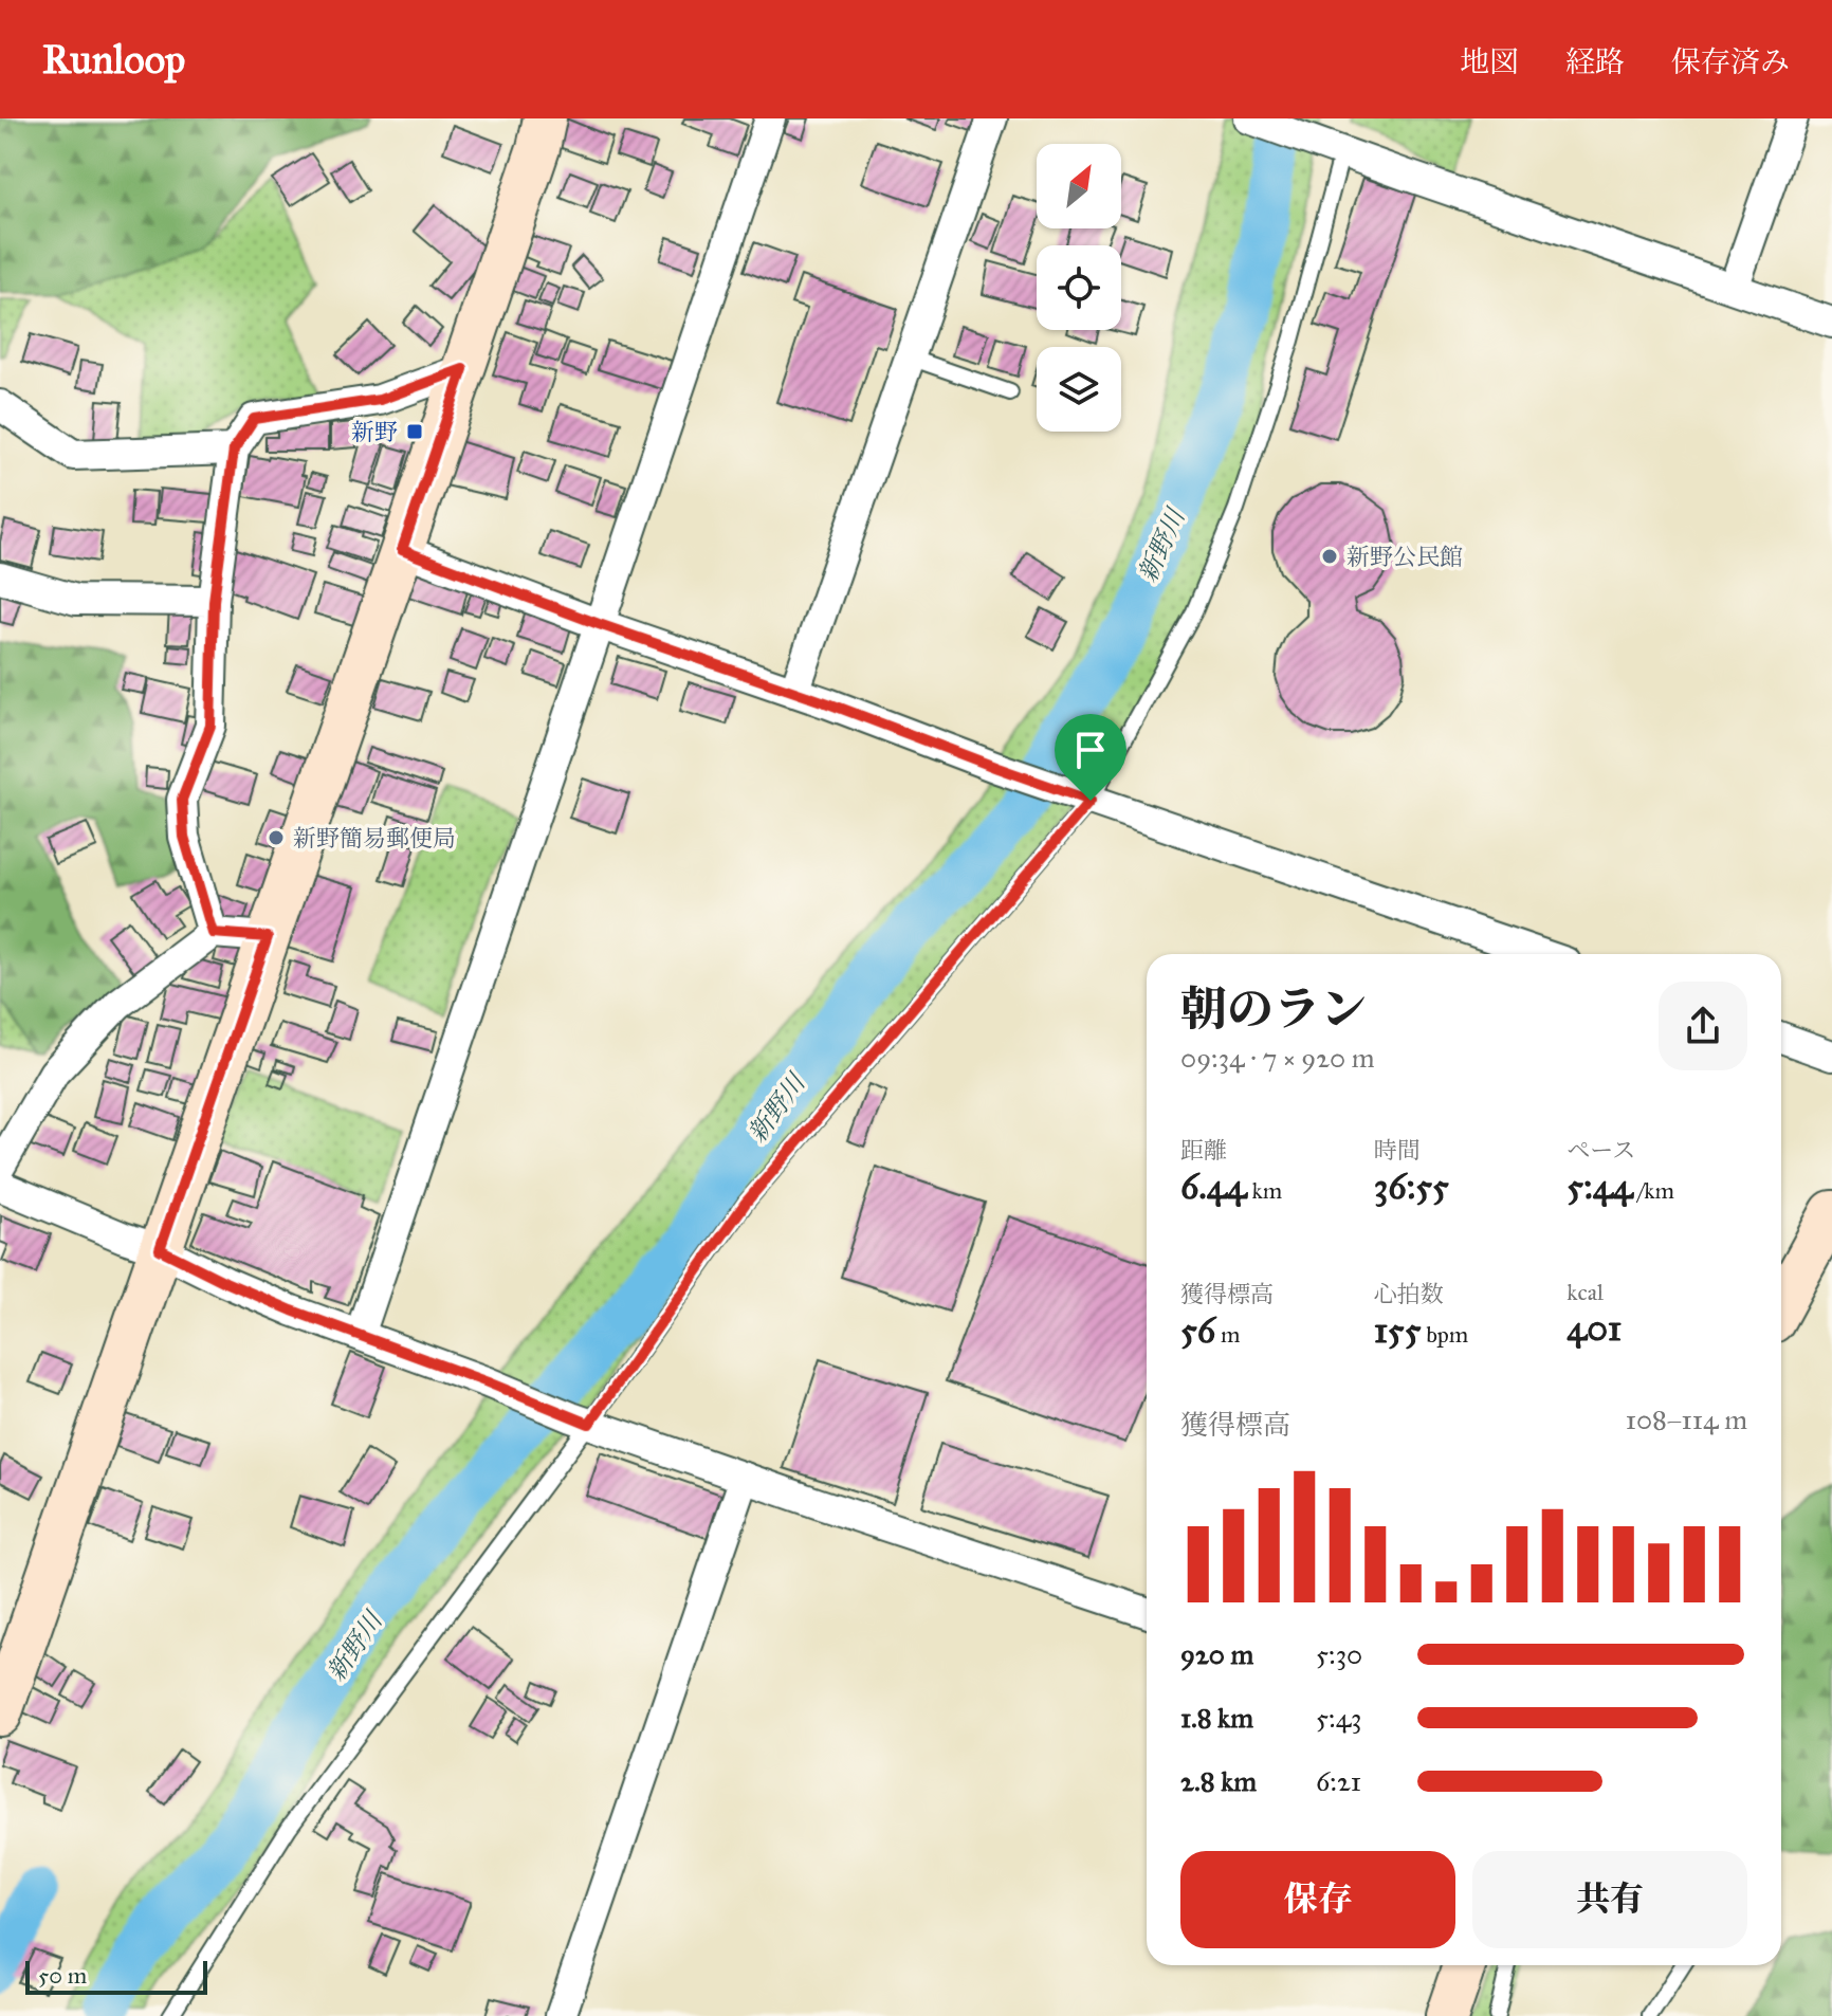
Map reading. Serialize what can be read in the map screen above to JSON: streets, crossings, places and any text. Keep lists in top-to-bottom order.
{
  "water": ["新野川"],
  "places": {
    "transit": ["新野"],
    "other": ["新野公民館", "新野簡易郵便局"]
  },
  "scale_bar": "50 m",
  "north": "top right",
  "page": {
    "header": "Runloop",
    "nav": ["地図", "経路", "保存済み"],
    "heading": ["朝のラン", "09:34 · 7 × 920 m"],
    "stats": [
      ["距離", "6.44 km"],
      ["時間", "36:55"],
      ["ペース", "5:44 /km"],
      ["獲得標高", "56 m"],
      ["心拍数", "155 bpm"],
      ["kcal", "401"]
    ],
    "chart": ["獲得標高", "108–114 m"],
    "list": [
      {
        "name": "920 m",
        "note": "5:30"
      },
      {
        "name": "1.8 km",
        "note": "5:43"
      },
      {
        "name": "2.8 km",
        "note": "6:21"
      }
    ],
    "buttons": ["保存", "共有"],
    "scale": "50 m"
  }
}
